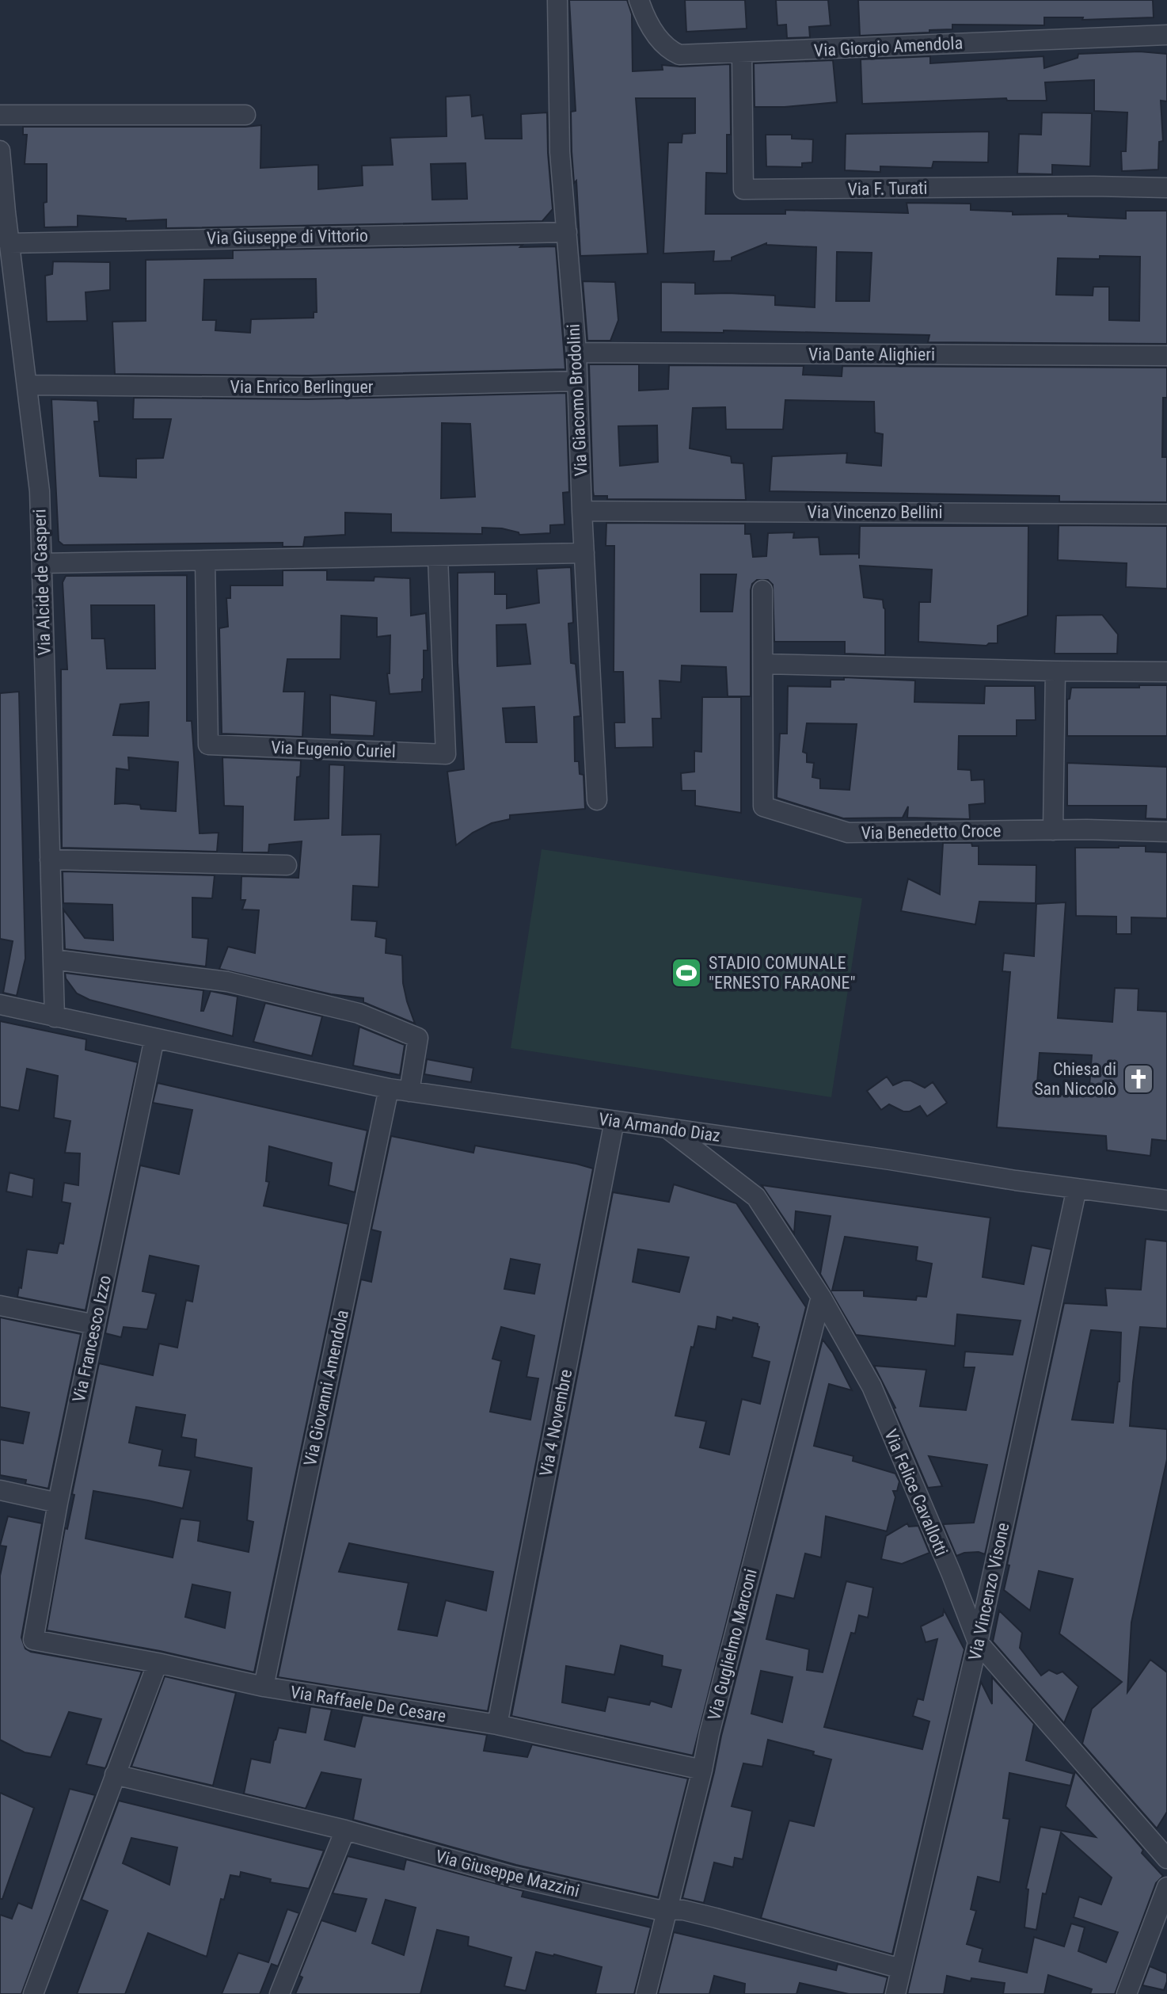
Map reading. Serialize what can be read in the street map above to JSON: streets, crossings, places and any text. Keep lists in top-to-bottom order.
{
  "streets": {
    "street": [
      "Via Giorgio Amendola",
      "Via F. Turati",
      "Via Giuseppe di Vittorio",
      "Via Dante Alighieri",
      "Via Enrico Berlinguer",
      "Via Giacomo Brodolini",
      "Via Vincenzo Bellini",
      "Via Alcide de Gasperi",
      "Via Eugenio Curiel",
      "Via Benedetto Croce",
      "Via Armando Diaz",
      "Via Francesco Izzo",
      "Via Giovanni Amendola",
      "Via 4 Novembre",
      "Via Felice Cavallotti",
      "Via Vincenzo Visone",
      "Via Guglielmo Marconi",
      "Via Raffaele De Cesare",
      "Via Giuseppe Mazzini"
    ]
  },
  "crossings": [
    ["Via Giorgio Amendola", "Via F. Turati"],
    ["Via Giuseppe di Vittorio", "Via Giacomo Brodolini"],
    ["Via Giuseppe di Vittorio", "Via Alcide de Gasperi"],
    ["Via Dante Alighieri", "Via Giacomo Brodolini"],
    ["Via Enrico Berlinguer", "Via Giacomo Brodolini"],
    ["Via Enrico Berlinguer", "Via Alcide de Gasperi"],
    ["Via Giacomo Brodolini", "Via Vincenzo Bellini"],
    ["Via Alcide de Gasperi", "Via Armando Diaz"],
    ["Via Armando Diaz", "Via Francesco Izzo"],
    ["Via Armando Diaz", "Via Giovanni Amendola"],
    ["Via Armando Diaz", "Via 4 Novembre"],
    ["Via Armando Diaz", "Via Felice Cavallotti"],
    ["Via Armando Diaz", "Via Vincenzo Visone"],
    ["Via Francesco Izzo", "Via Raffaele De Cesare"],
    ["Via Giovanni Amendola", "Via Raffaele De Cesare"],
    ["Via 4 Novembre", "Via Raffaele De Cesare"],
    ["Via Felice Cavallotti", "Via Vincenzo Visone"],
    ["Via Felice Cavallotti", "Via Guglielmo Marconi"],
    ["Via Vincenzo Visone", "Via Giuseppe Mazzini"],
    ["Via Guglielmo Marconi", "Via Raffaele De Cesare"],
    ["Via Guglielmo Marconi", "Via Giuseppe Mazzini"]
  ],
  "places": {
    "sports": ["STADIO COMUNALE \"ERNESTO FARAONE\""],
    "church": ["Chiesa di San Niccolò"]
  }
}
